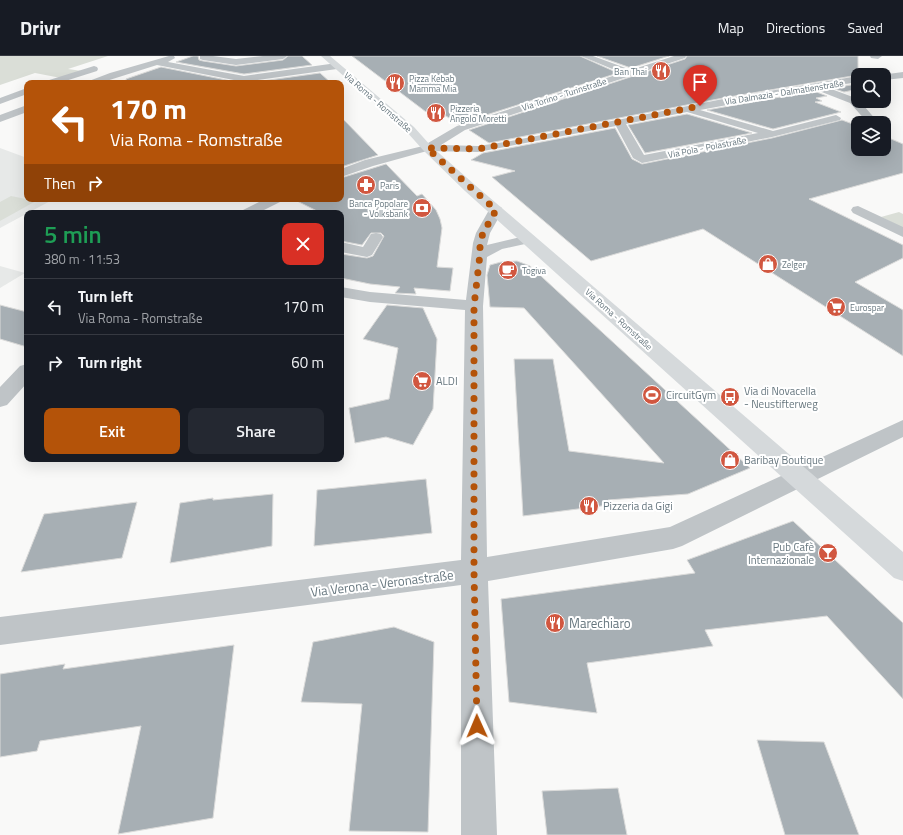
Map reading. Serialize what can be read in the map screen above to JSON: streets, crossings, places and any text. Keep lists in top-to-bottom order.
{
  "streets": {
    "main road": ["Via Roma - Romstraße"],
    "street": [
      "Via Dalmazia - Dalmatienstraße",
      "Via Torino - Turinstraße",
      "Via Pola - Polastraße",
      "Via Verona - Veronastraße"
    ]
  },
  "crossings": [
    ["Via Dalmazia - Dalmatienstraße", "Via Torino - Turinstraße"],
    ["Via Dalmazia - Dalmatienstraße", "Via Roma - Romstraße"],
    ["Via Dalmazia - Dalmatienstraße", "Via Pola - Polastraße"],
    ["Via Torino - Turinstraße", "Via Roma - Romstraße"],
    ["Via Roma - Romstraße", "Via Verona - Veronastraße"]
  ],
  "places": {
    "restaurant": [
      "Ban Thai",
      "Pizza Kebab Mamma Mia",
      "Pizzeria Angolo Moretti",
      "Pizzeria da Gigi",
      "Marechiaro"
    ],
    "pharmacy": ["Paris"],
    "bank": ["Banca Popolare - Volksbank"],
    "shop": ["Zelger", "Baribay Boutique"],
    "cafe": ["Togiva"],
    "supermarket": ["Eurospar", "ALDI"],
    "sports": ["CircuitGym"],
    "bus stop": ["Via di Novacella - Neustifterweg"],
    "bar": ["Pub Cafè Internazionale"]
  },
  "page": {
    "header": "Drivr",
    "nav": ["Map", "Directions", "Saved"],
    "turn": ["170 m", "Via Roma - Romstraße"],
    "then": "Then",
    "heading": ["5 min", "380 m · 11:53"],
    "list": [
      {
        "name": "Turn left",
        "note": "Via Roma - Romstraße",
        "value": "170 m"
      },
      {
        "name": "Turn right",
        "value": "60 m"
      }
    ],
    "buttons": ["Exit", "Share"]
  }
}
